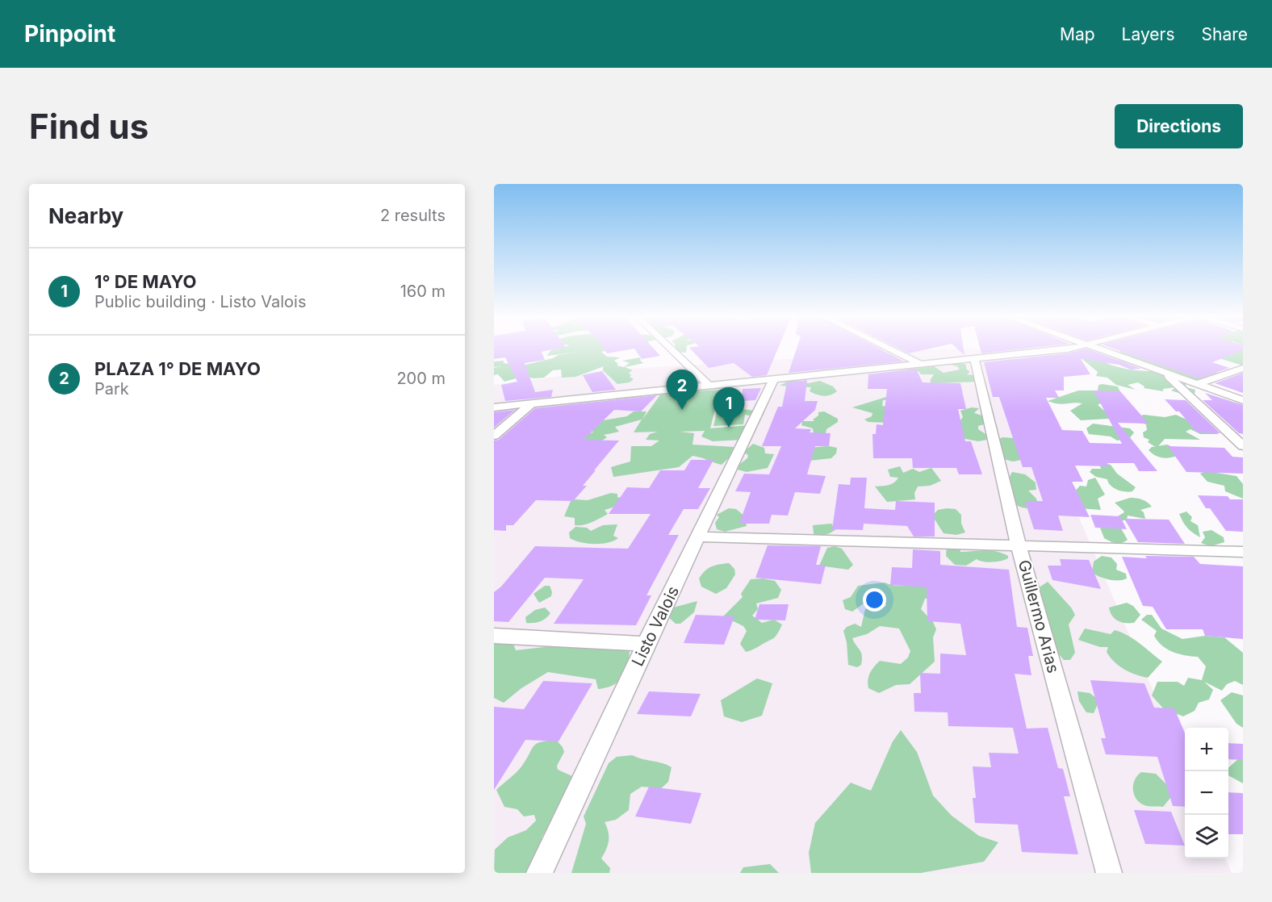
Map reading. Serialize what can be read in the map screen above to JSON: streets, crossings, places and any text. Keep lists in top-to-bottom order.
{
  "streets": {
    "street": ["Guillermo Arias", "Listo Valois"]
  },
  "page": {
    "header": "Pinpoint",
    "nav": ["Map", "Layers", "Share"],
    "buttons": "Directions",
    "title": "Find us",
    "heading": ["Nearby", "2 results"],
    "list": [
      {
        "mark": "1",
        "name": "1° DE MAYO",
        "note": "Public building · Listo Valois",
        "value": "160 m"
      },
      {
        "mark": "2",
        "name": "PLAZA 1° DE MAYO",
        "note": "Park",
        "value": "200 m"
      }
    ],
    "pins": ["2", "1"],
    "map_buttons": ["+", "−"]
  }
}
